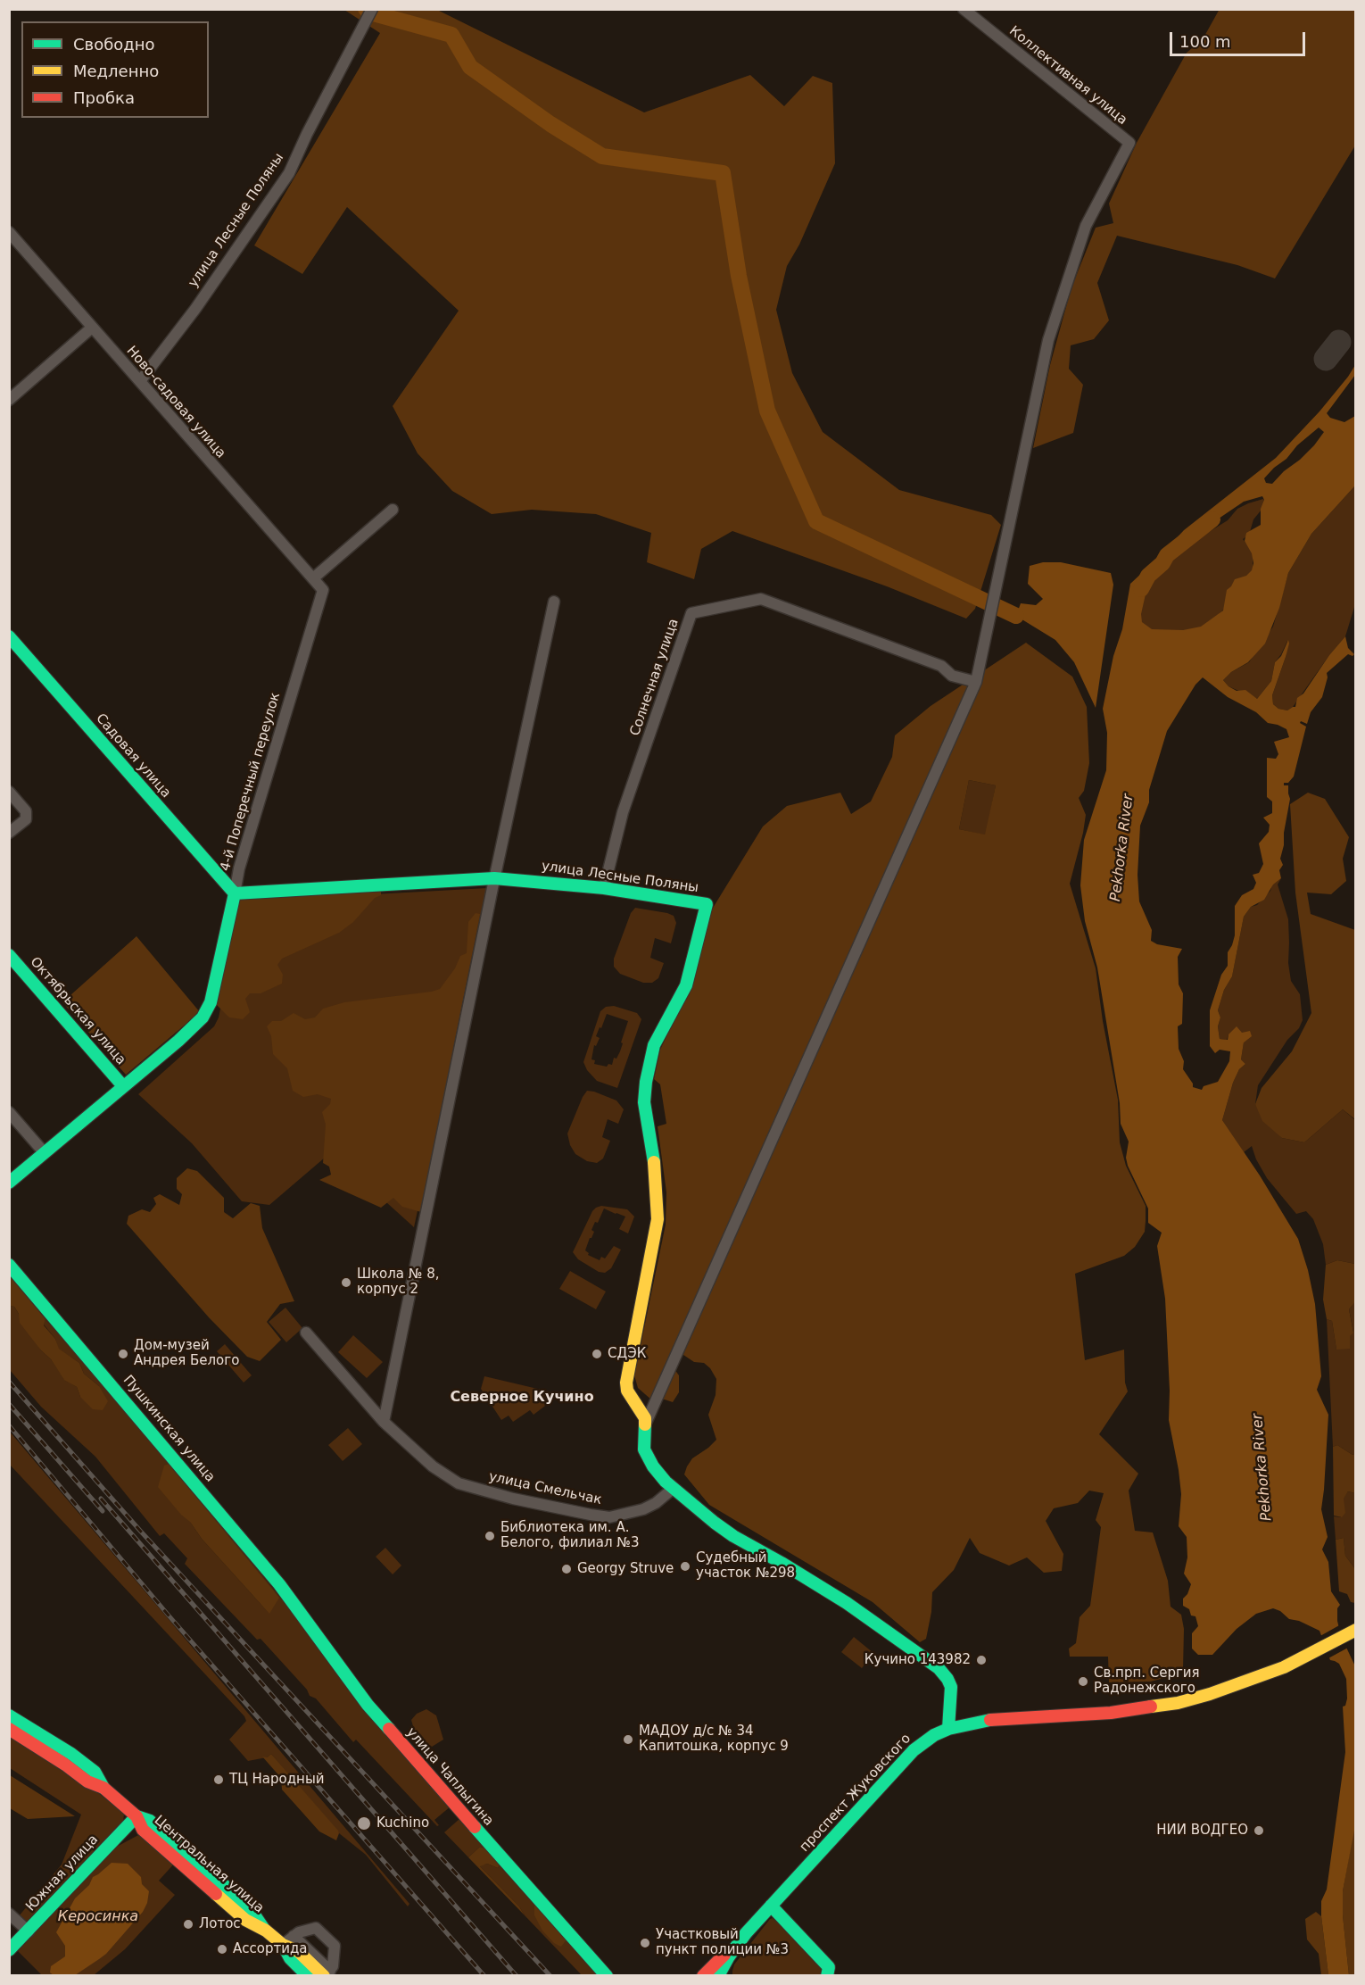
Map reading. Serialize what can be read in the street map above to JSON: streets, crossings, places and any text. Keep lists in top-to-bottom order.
{
  "streets": {
    "street": [
      "Коллективная улица",
      "улица Лесные Поляны",
      "Ново-садовая улица",
      "Солнечная улица",
      "Садовая улица",
      "4-й Поперечный переулок",
      "Октябрьская улица",
      "Пушкинская улица",
      "улица Смельчак",
      "улица Чаплыгина",
      "проспект Жуковского",
      "Центральная улица",
      "Южная улица"
    ]
  },
  "crossings": [
    ["Коллективная улица", "Солнечная улица"],
    ["улица Лесные Поляны", "Ново-садовая улица"],
    ["улица Лесные Поляны", "Солнечная улица"],
    ["улица Лесные Поляны", "Садовая улица"],
    ["улица Лесные Поляны", "4-й Поперечный переулок"],
    ["улица Лесные Поляны", "улица Смельчак"],
    ["Ново-садовая улица", "4-й Поперечный переулок"],
    ["Садовая улица", "4-й Поперечный переулок"],
    ["4-й Поперечный переулок", "Октябрьская улица"],
    ["Пушкинская улица", "улица Чаплыгина"],
    ["Центральная улица", "Южная улица"]
  ],
  "districts": ["Северное Кучино"],
  "water": ["Pekhorka River", "Керосинка"],
  "places": [
    "Школа № 8, корпус 2",
    "Дом-музей Андрея Белого",
    "СДЭК",
    "Библиотека им. А. Белого, филиал №3",
    "Судебный участок №298",
    "Georgy Struve",
    "Кучино 143982",
    "Св.прп. Сергия Радонежского",
    "МАДОУ д/с № 34 Капитошка, корпус 9",
    "ТЦ Народный",
    "Kuchino",
    "НИИ ВОДГЕО",
    "Лотос",
    "Участковый пункт полиции №3",
    "Ассортида"
  ],
  "legend": ["Свободно", "Медленно", "Пробка"],
  "scale_bar": "100 m"
}
